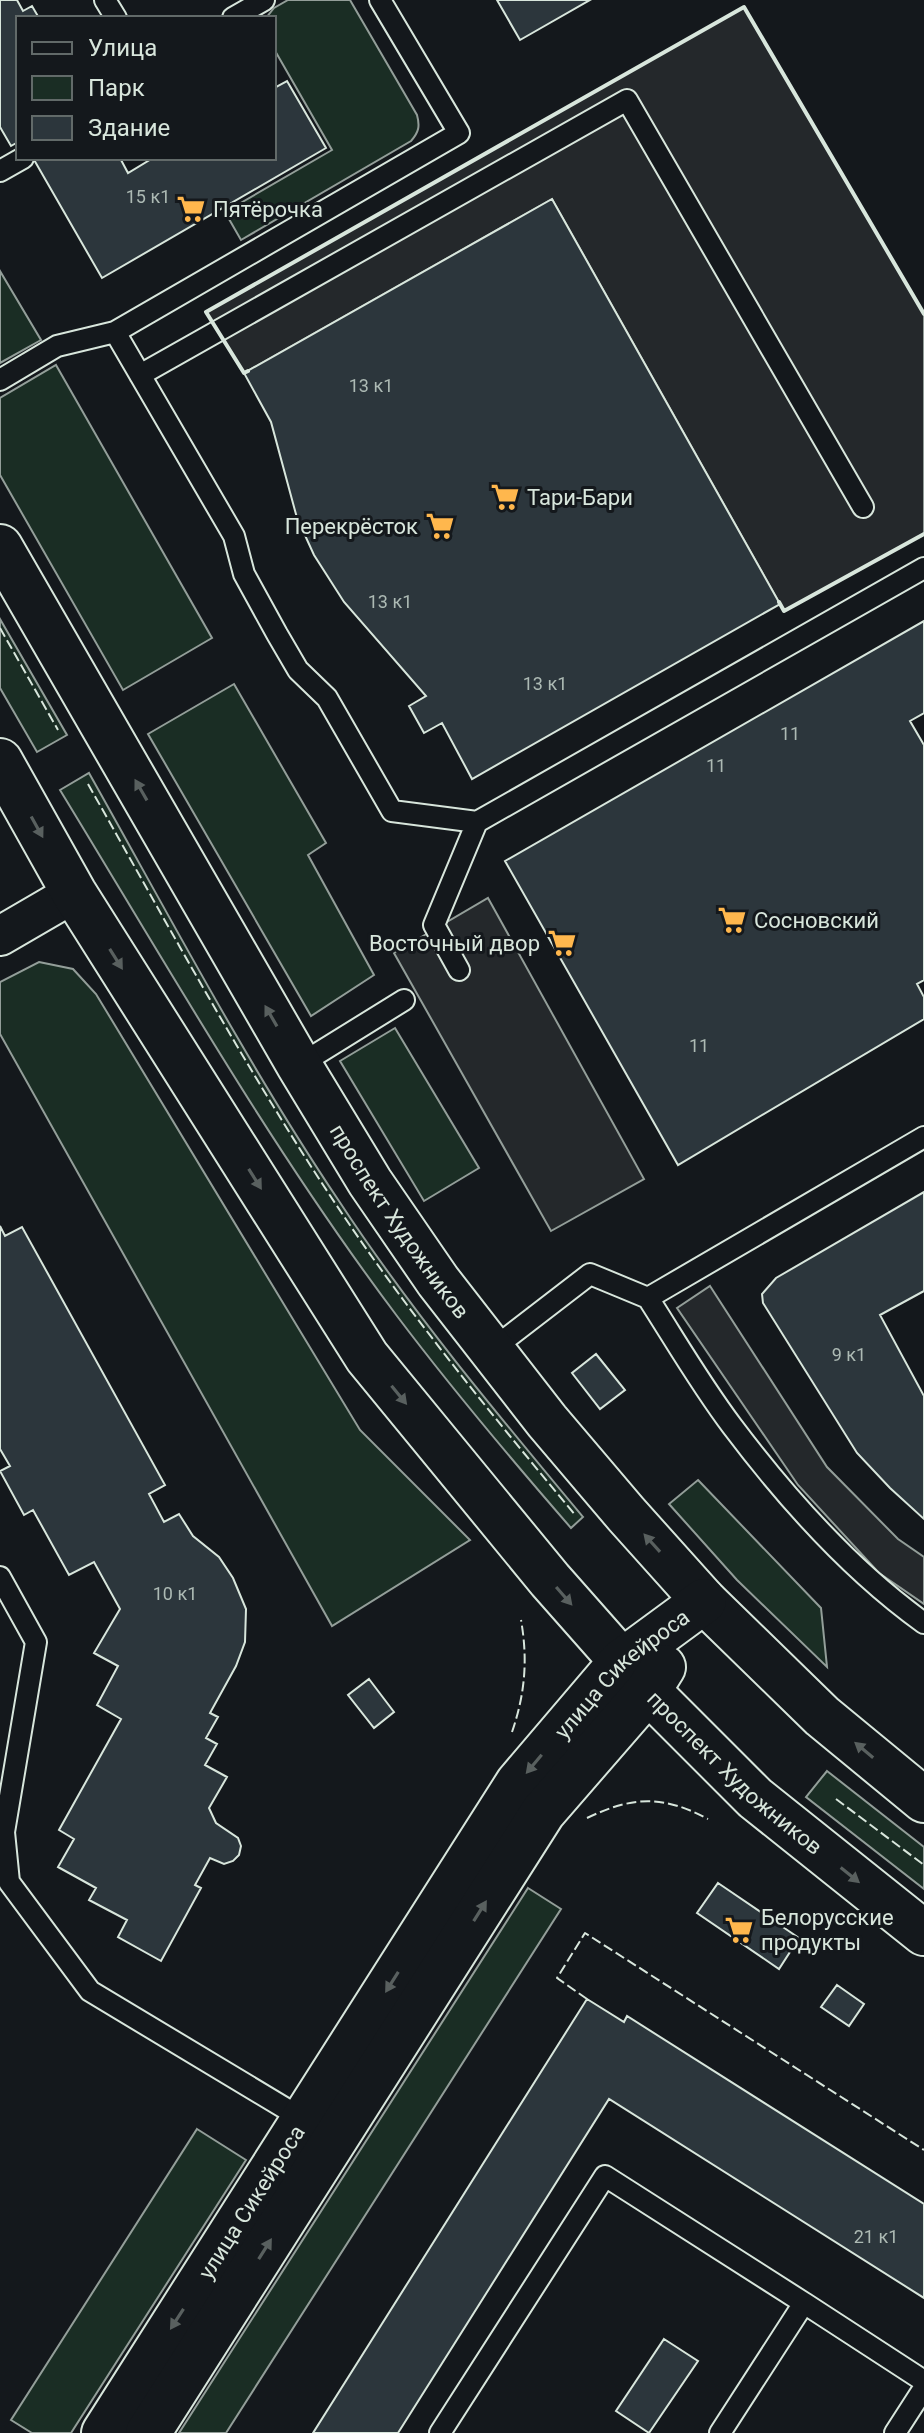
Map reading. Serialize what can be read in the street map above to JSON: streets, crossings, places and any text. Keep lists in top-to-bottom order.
{
  "streets": {
    "street": ["проспект Художников", "улица Сикейроса"]
  },
  "crossings": [
    ["проспект Художников", "улица Сикейроса"]
  ],
  "places": {
    "supermarket": [
      "Пятёрочка",
      "Тари-Бари",
      "Перекрёсток",
      "Сосновский",
      "Восточный двор",
      "Белорусские продукты"
    ]
  },
  "house_numbers": [
    "15 к1",
    "13 к1",
    "13 к1",
    "13 к1",
    "11",
    "11",
    "11",
    "9 к1",
    "10 к1",
    "21 к1"
  ],
  "legend": ["Улица", "Парк", "Здание"]
}
